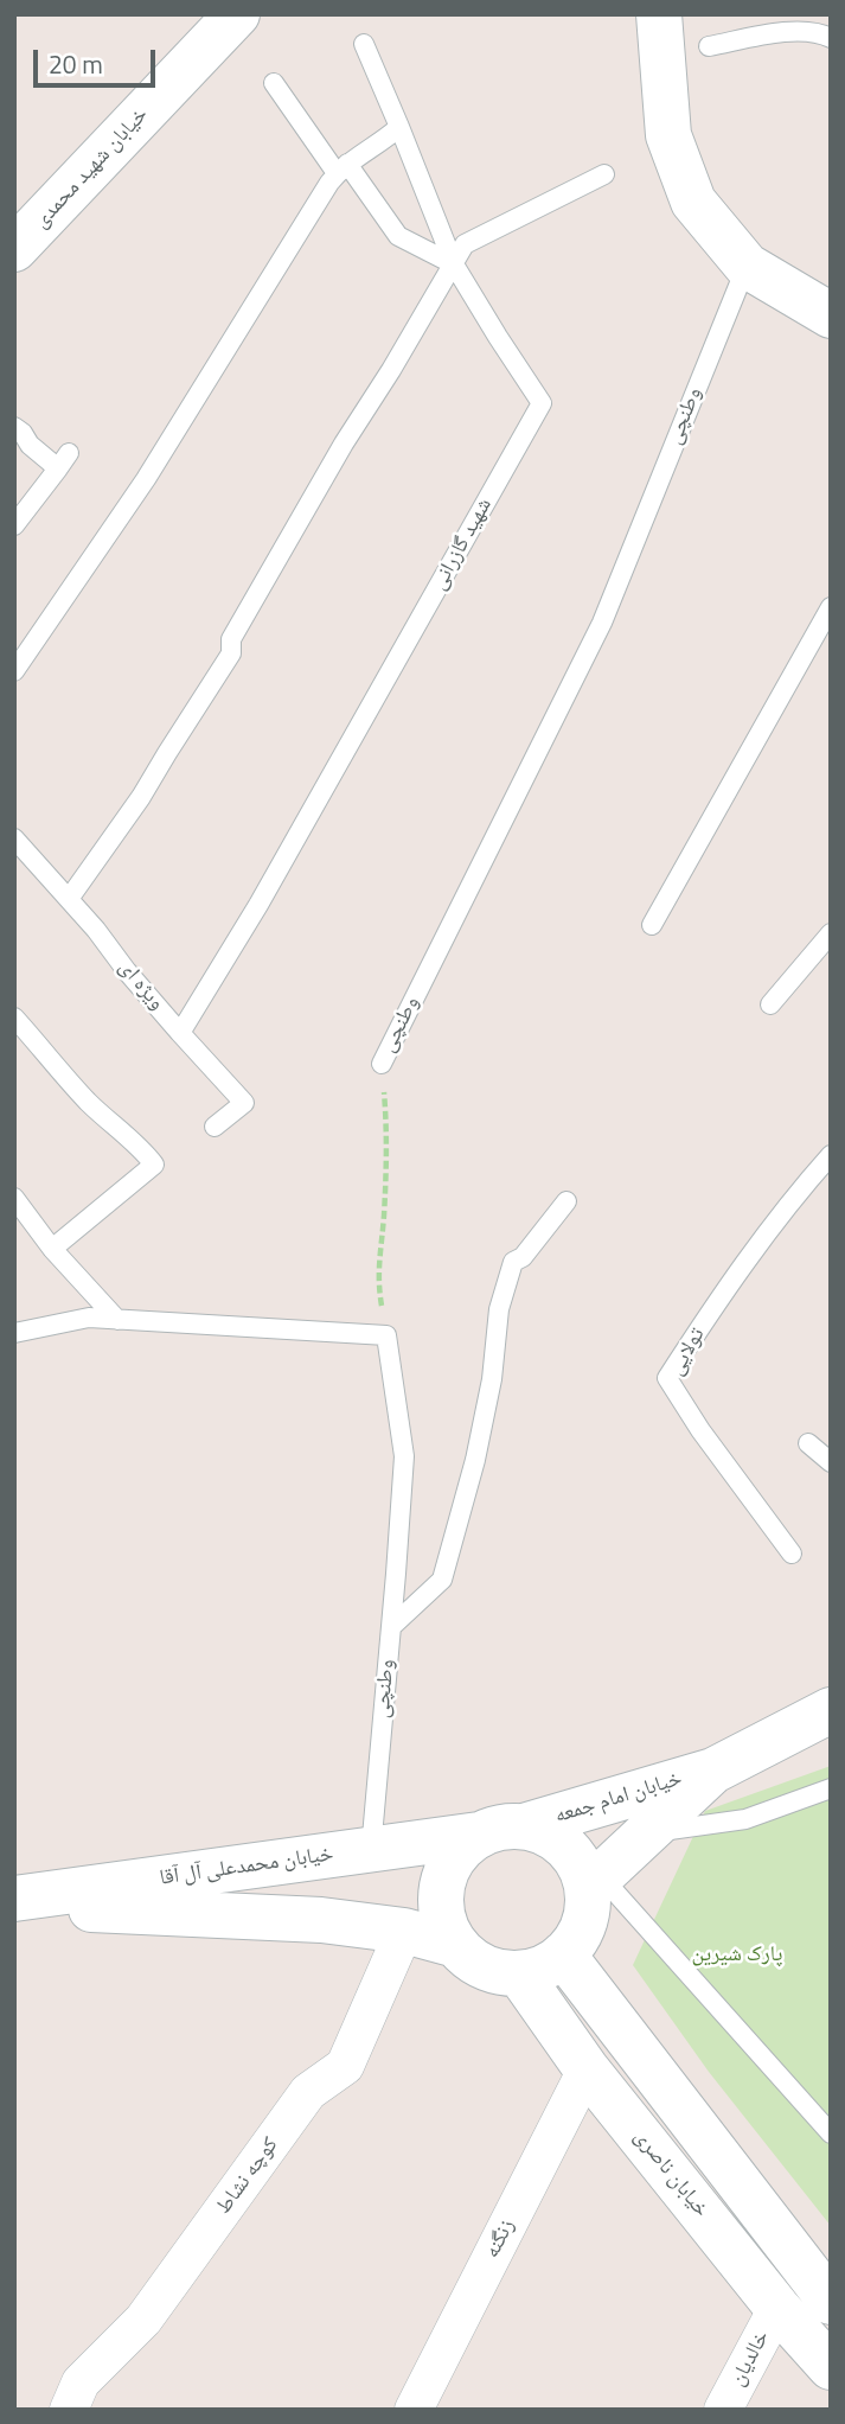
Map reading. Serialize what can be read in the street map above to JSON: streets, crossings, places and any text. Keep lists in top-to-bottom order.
{
  "streets": {
    "street": [
      "خیابان شهید محمدی",
      "خیابان امام جمعه",
      "خیابان محمدعلی آل آقا",
      "خیابان ناصری",
      "کوچه نشاط",
      "زنگنه",
      "خالدیان"
    ],
    "lane": [
      "وطنچی",
      "شهید گازرانی",
      "ویژه ای",
      "تولایی"
    ]
  },
  "crossings": [
    ["وطنچی", "خیابان محمدعلی آل آقا"],
    ["شهید گازرانی", "ویژه ای"],
    ["خیابان امام جمعه", "خیابان محمدعلی آل آقا"],
    ["خیابان امام جمعه", "خیابان ناصری"],
    ["خیابان محمدعلی آل آقا", "خیابان ناصری"],
    ["خیابان محمدعلی آل آقا", "کوچه نشاط"],
    ["خیابان ناصری", "زنگنه"],
    ["خیابان ناصری", "خالدیان"]
  ],
  "parks": ["پارک شیرین"],
  "scale_bar": "20 m"
}
